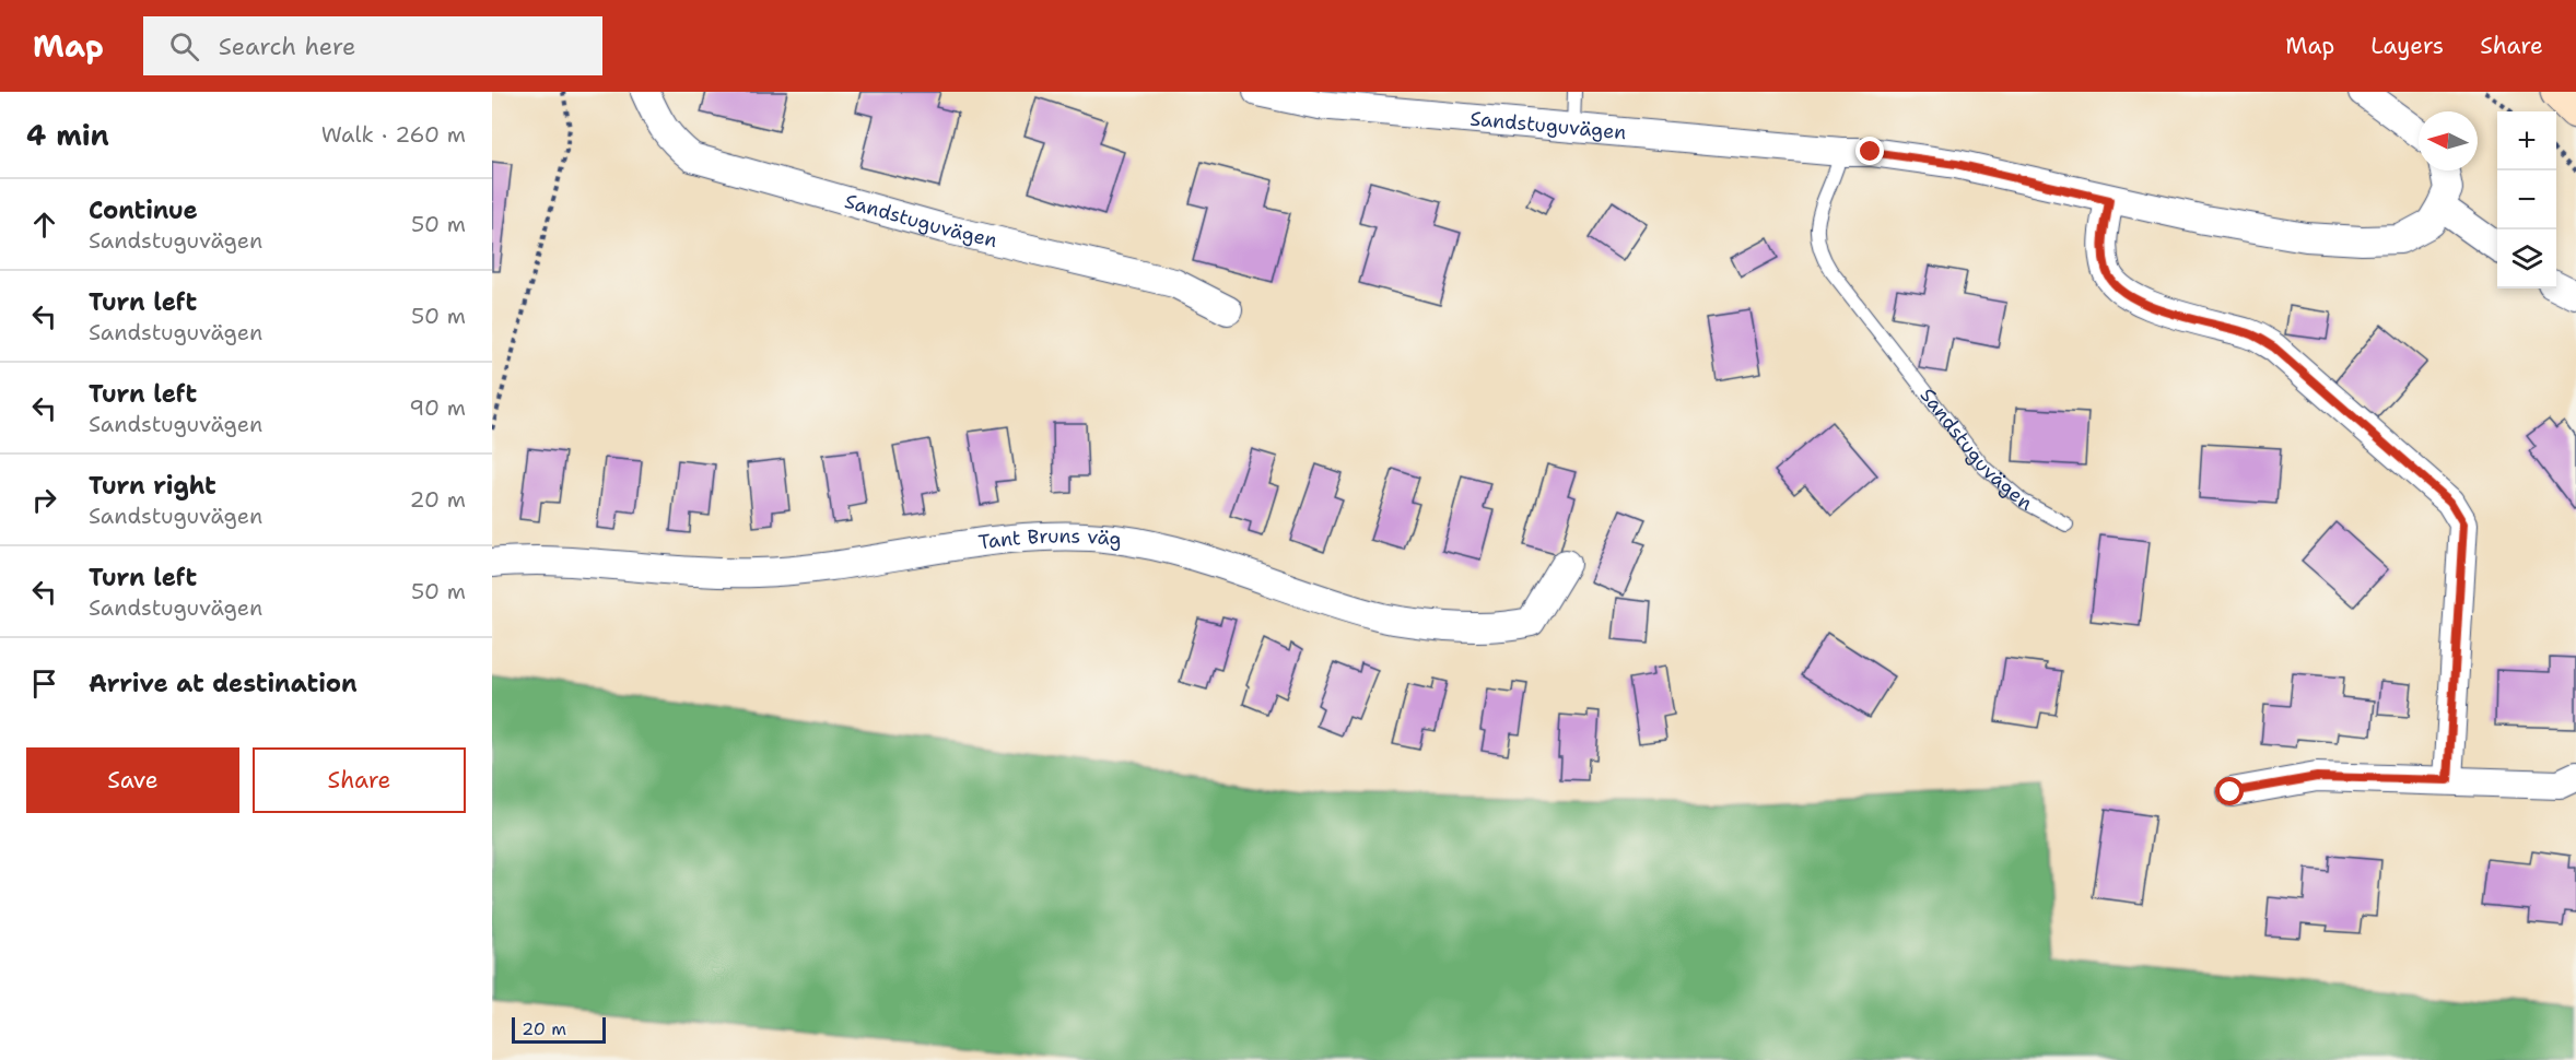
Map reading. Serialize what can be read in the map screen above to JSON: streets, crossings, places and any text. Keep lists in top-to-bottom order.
{
  "streets": {
    "street": ["Sandstuguvägen", "Tant Bruns väg"]
  },
  "scale_bar": "20 m",
  "north": "left",
  "page": {
    "header": "Map",
    "search": "Search here",
    "nav": ["Map", "Layers", "Share"],
    "heading": ["4 min", "Walk · 260 m"],
    "map_buttons": ["+", "−"],
    "list": [
      ["Continue", "Sandstuguvägen", "50 m"],
      ["Turn left", "Sandstuguvägen", "50 m"],
      ["Turn left", "Sandstuguvägen", "90 m"],
      ["Turn right", "Sandstuguvägen", "20 m"],
      ["Turn left", "Sandstuguvägen", "50 m"],
      "Arrive at destination"
    ],
    "buttons": ["Save", "Share"],
    "scale": "20 m"
  }
}
